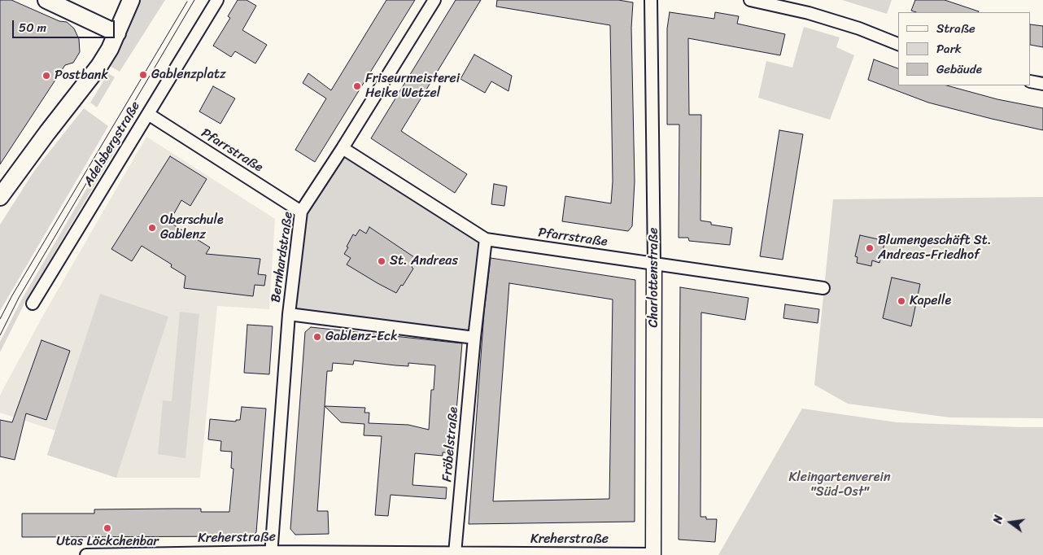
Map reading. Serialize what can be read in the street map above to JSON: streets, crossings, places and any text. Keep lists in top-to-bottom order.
{
  "streets": {
    "street": [
      "Adelsbergstraße",
      "Pfarrstraße",
      "Bernhardstraße",
      "Charlottenstraße",
      "Fröbelstraße",
      "Kreherstraße"
    ]
  },
  "crossings": [
    ["Adelsbergstraße", "Pfarrstraße"],
    ["Pfarrstraße", "Bernhardstraße"],
    ["Pfarrstraße", "Charlottenstraße"],
    ["Pfarrstraße", "Fröbelstraße"],
    ["Bernhardstraße", "Kreherstraße"],
    ["Charlottenstraße", "Kreherstraße"],
    ["Fröbelstraße", "Kreherstraße"]
  ],
  "parks": ["Kleingartenverein \"Süd-Ost\""],
  "places": [
    "Gablenzplatz",
    "Postbank",
    "Friseurmeisterei Heike Wetzel",
    "Oberschule Gablenz",
    "Blumengeschäft St. Andreas-Friedhof",
    "St. Andreas",
    "Kapelle",
    "Gablenz-Eck",
    "Utas Löckchenbar"
  ],
  "legend": ["Straße", "Park", "Gebäude"],
  "scale_bar": "50 m",
  "north": "left"
}
